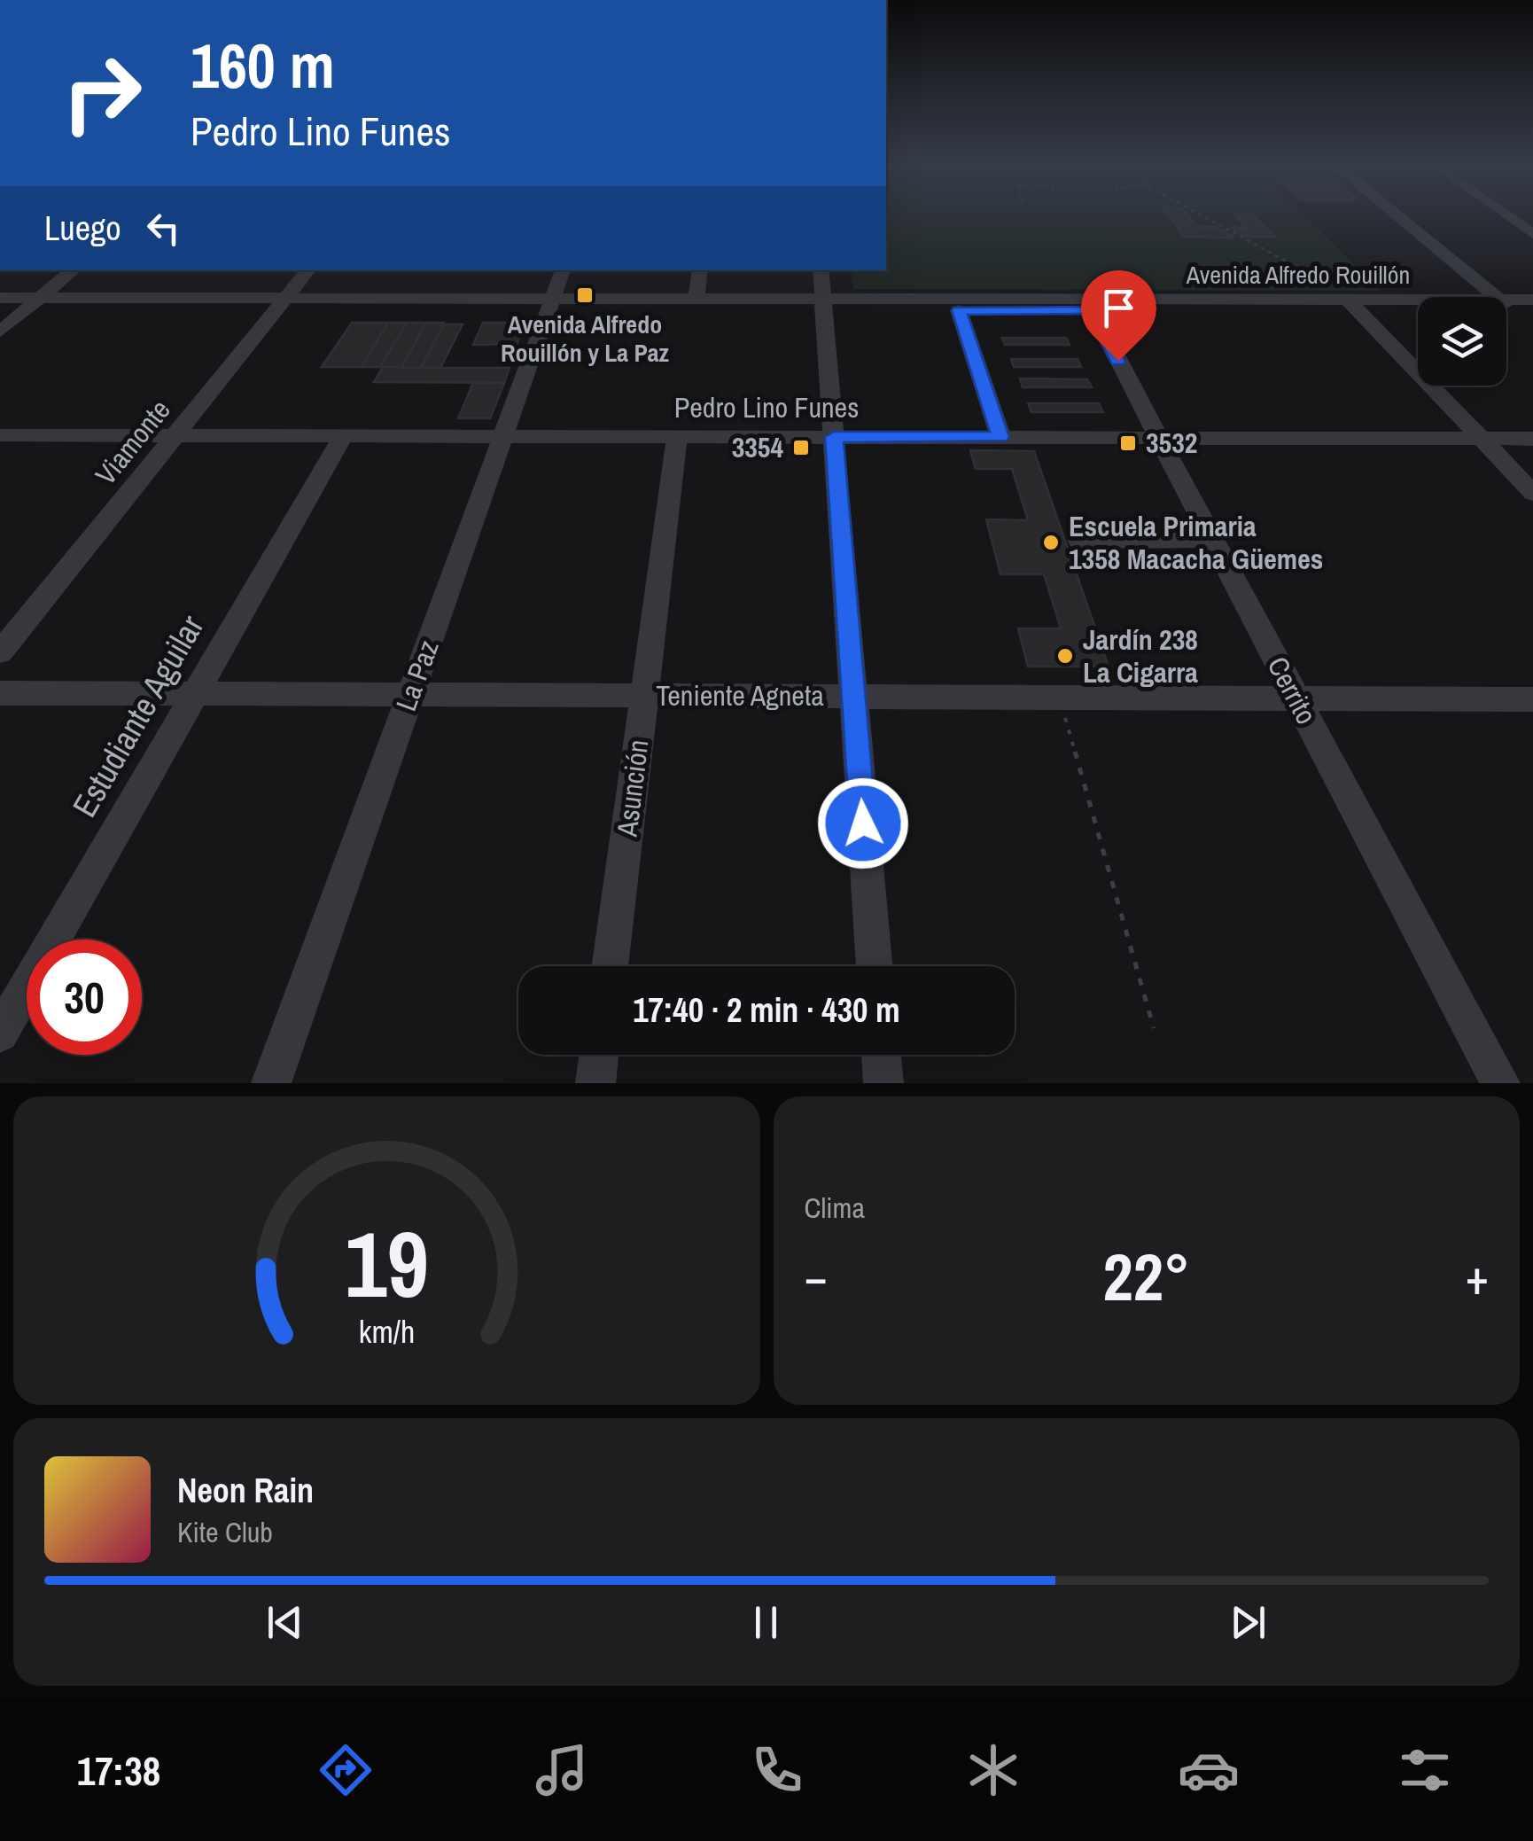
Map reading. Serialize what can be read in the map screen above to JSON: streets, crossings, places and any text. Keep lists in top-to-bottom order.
{
  "streets": {
    "street": [
      "Avenida Alfredo Rouillón",
      "Pedro Lino Funes",
      "Viamonte",
      "La Paz",
      "Cerrito",
      "Teniente Agneta",
      "Estudiante Aguilar",
      "Asunción"
    ]
  },
  "crossings": [
    ["Avenida Alfredo Rouillón", "Viamonte"],
    ["Avenida Alfredo Rouillón", "La Paz"],
    ["Avenida Alfredo Rouillón", "Cerrito"],
    ["Pedro Lino Funes", "Viamonte"],
    ["Pedro Lino Funes", "La Paz"],
    ["Pedro Lino Funes", "Cerrito"],
    ["Pedro Lino Funes", "Estudiante Aguilar"],
    ["Pedro Lino Funes", "Asunción"],
    ["La Paz", "Teniente Agneta"],
    ["Cerrito", "Teniente Agneta"],
    ["Teniente Agneta", "Estudiante Aguilar"],
    ["Teniente Agneta", "Asunción"]
  ],
  "places": {
    "transit": ["Avenida Alfredo Rouillón y La Paz", "3532", "3354"],
    "other": ["Escuela Primaria 1358 Macacha Güemes", "Jardín 238 La Cigarra"]
  },
  "page": {
    "turn": ["160 m", "Pedro Lino Funes"],
    "then": "Luego",
    "limit": "30",
    "trip": "17:40 · 2 min · 430 m",
    "tile": "Clima",
    "heat": ["−", "22°", "+"],
    "song": ["Neon Rain", "Kite Club"],
    "tabs": "17:38",
    "gauge": ["19", "km/h"]
  }
}
